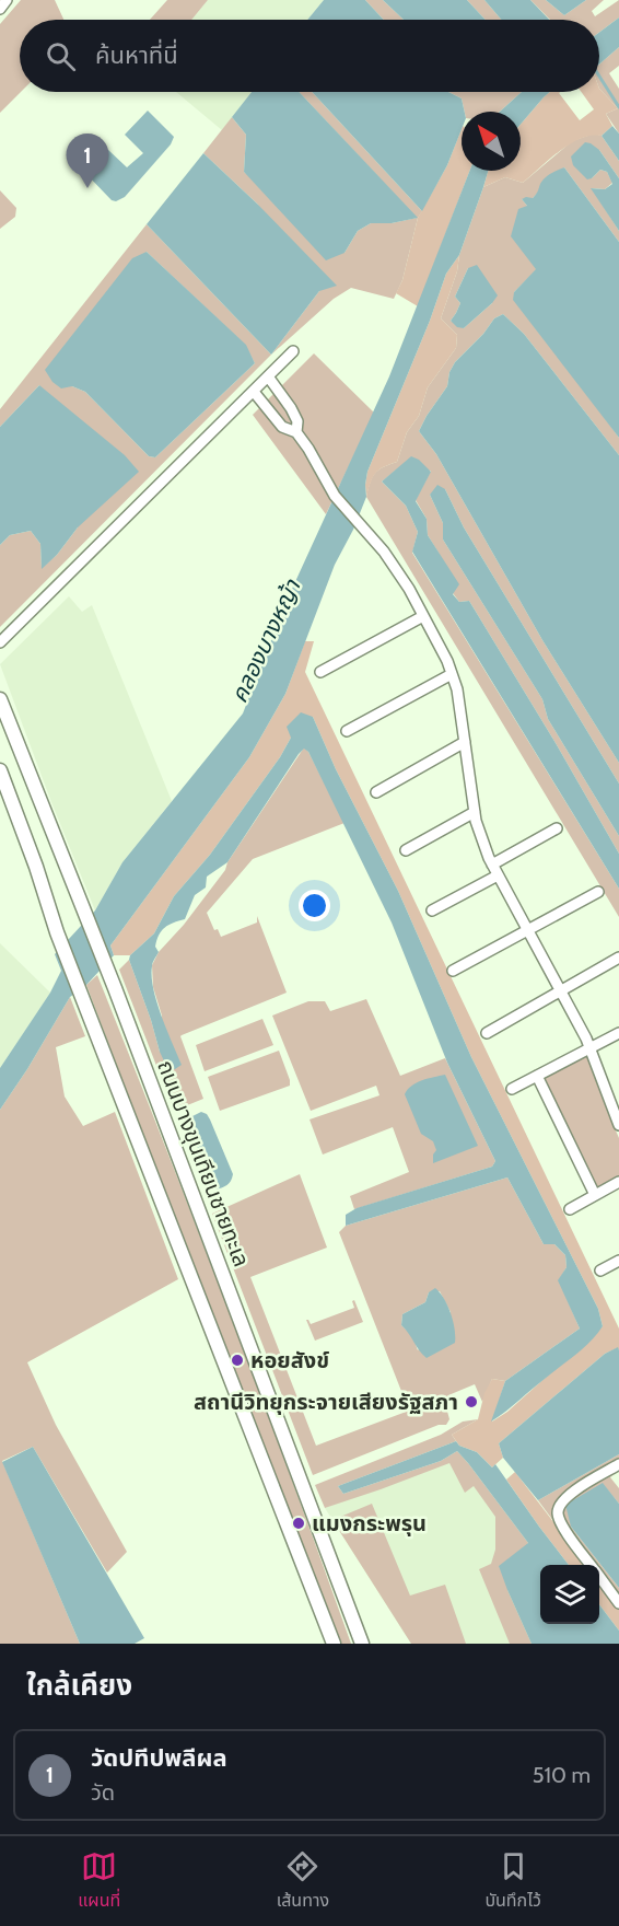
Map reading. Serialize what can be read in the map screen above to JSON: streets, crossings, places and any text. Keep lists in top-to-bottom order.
{
  "streets": {
    "main road": ["ถนนบางขุนเทียนชายทะเล"]
  },
  "water": ["คลองบางหญ้า"],
  "places": ["หอยสังข์", "สถานีวิทยุกระจายเสียงรัฐสภา", "แมงกระพรุน"],
  "north": "top left",
  "page": {
    "search": "ค้นหาที่นี่",
    "pins": "1",
    "heading": "ใกล้เคียง",
    "list": [
      {
        "mark": "1",
        "name": "วัดปทีปพลีผล",
        "note": "วัด",
        "value": "510 m"
      }
    ],
    "nav": ["แผนที่", "เส้นทาง", "บันทึกไว้"]
  }
}
